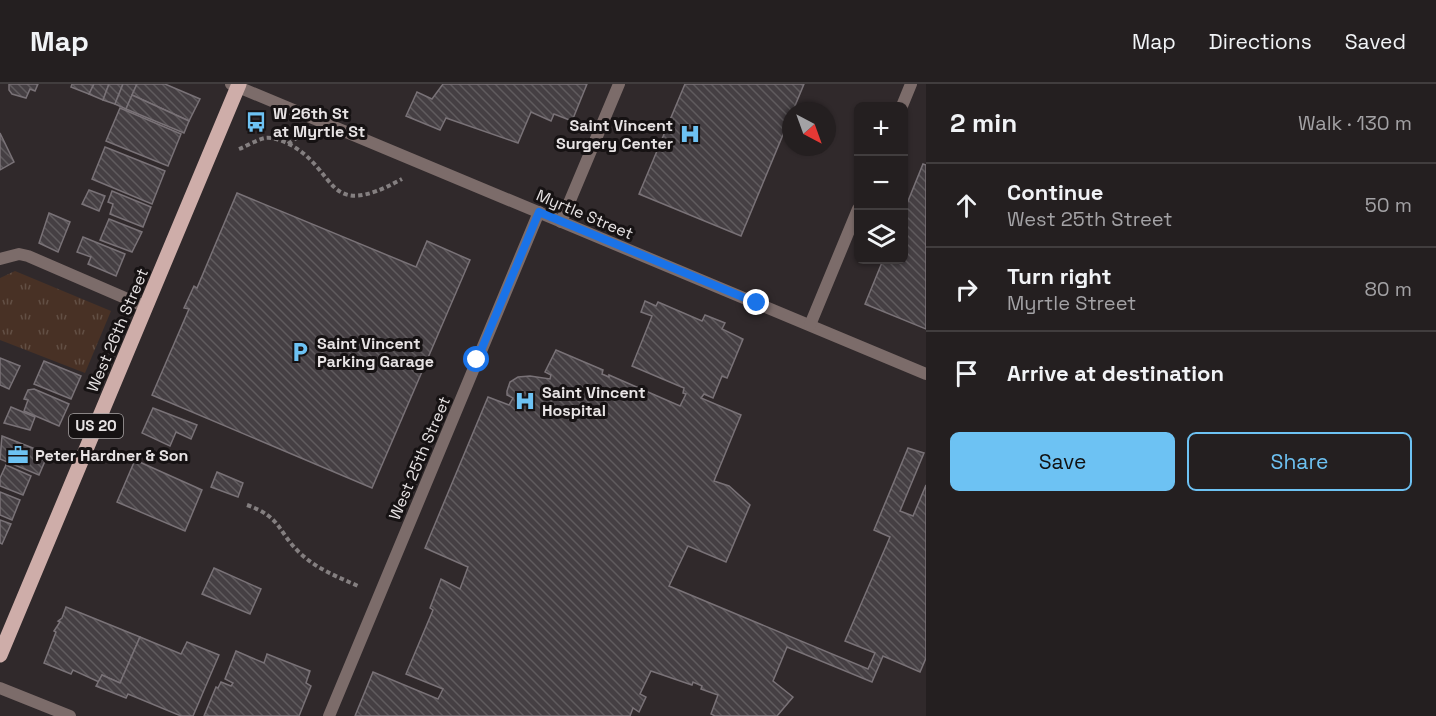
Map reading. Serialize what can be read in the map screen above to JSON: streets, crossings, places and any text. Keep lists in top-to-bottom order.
{
  "streets": {
    "main road": ["West 26th Street", "US 20"],
    "street": ["Myrtle Street", "West 25th Street"]
  },
  "crossings": [
    ["Myrtle Street", "West 26th Street"],
    ["Myrtle Street", "West 25th Street"]
  ],
  "places": {
    "bus stop": ["W 26th St at Myrtle St"],
    "hospital": ["Saint Vincent Surgery Center", "Saint Vincent Hospital"],
    "parking": ["Saint Vincent Parking Garage"],
    "office": ["Peter Hardner & Son"]
  },
  "north": "bottom right",
  "page": {
    "header": "Map",
    "nav": ["Map", "Directions", "Saved"],
    "heading": ["2 min", "Walk · 130 m"],
    "map_buttons": ["+", "−"],
    "list": [
      ["Continue", "West 25th Street", "50 m"],
      ["Turn right", "Myrtle Street", "80 m"],
      "Arrive at destination"
    ],
    "buttons": ["Save", "Share"]
  }
}
